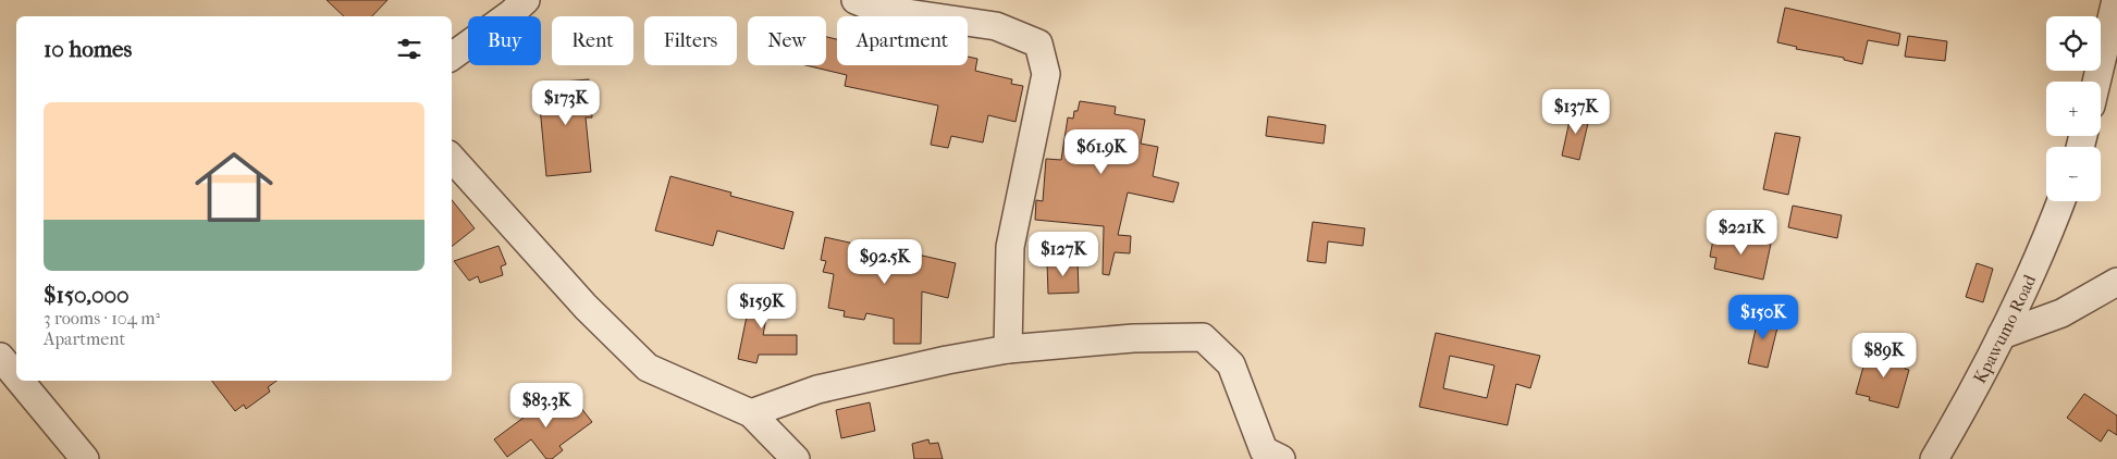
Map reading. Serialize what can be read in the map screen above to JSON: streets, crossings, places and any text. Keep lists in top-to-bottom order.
{
  "streets": {
    "street": ["Kpawumo Road"]
  },
  "page": {
    "map_buttons": ["+", "−"],
    "chip": [
      "Buy",
      "Rent",
      "Filters",
      "New",
      "Apartment"
    ],
    "heading": "10 homes",
    "price": [
      "$173K",
      "$137K",
      "$61.9K",
      "$221K",
      "$127K",
      "$92.5K",
      "$159K",
      "$150K",
      "$89K",
      "$83.3K"
    ],
    "list": [
      {
        "name": "$150,000",
        "note": "3 rooms · 104 m² · Apartment"
      }
    ]
  }
}
